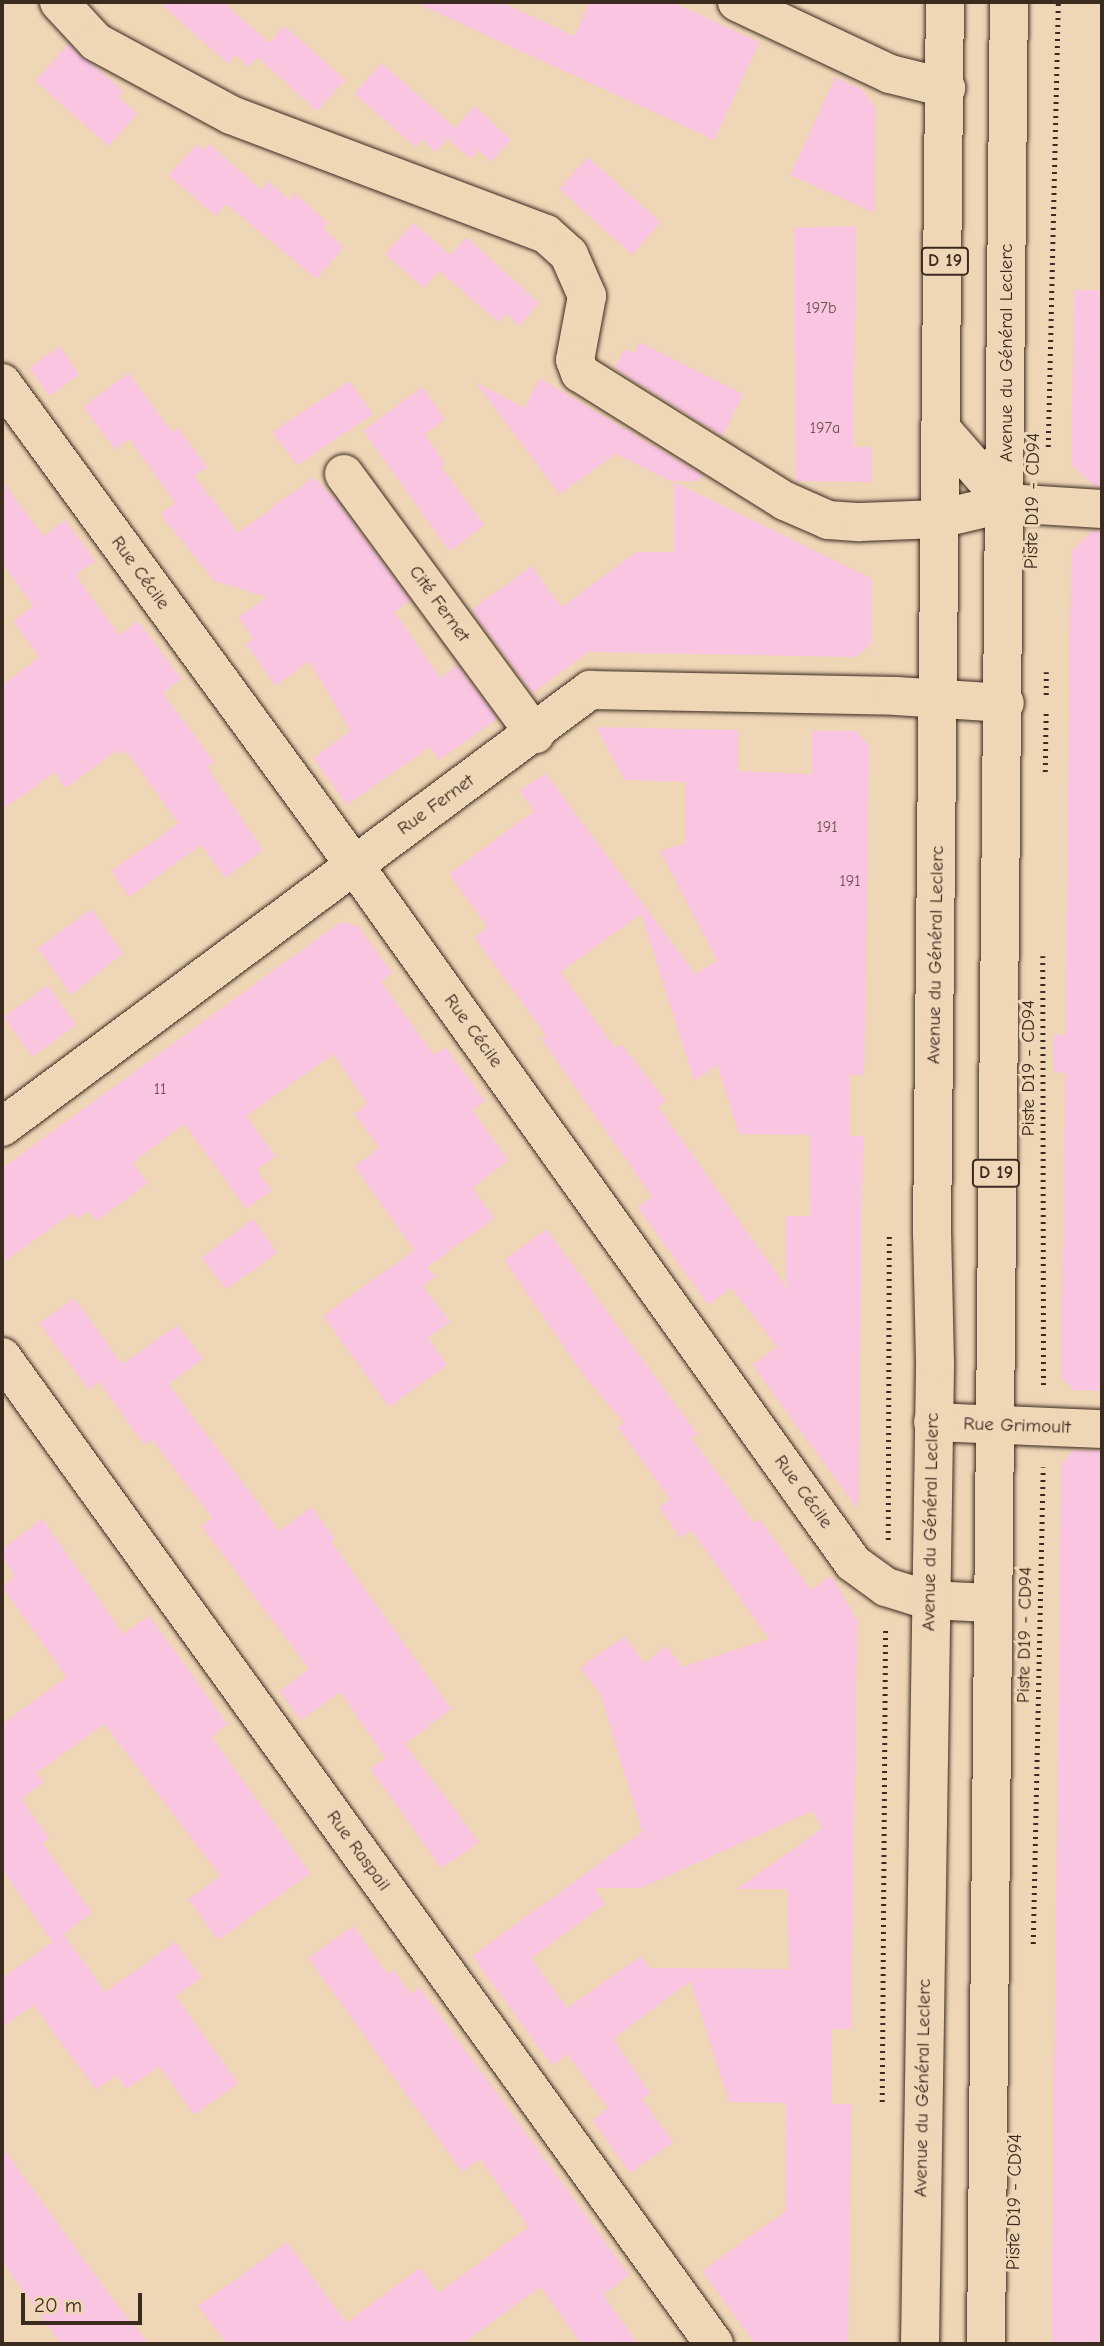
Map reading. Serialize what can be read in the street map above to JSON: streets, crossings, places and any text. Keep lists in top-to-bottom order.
{
  "streets": {
    "street": [
      "D 19",
      "Avenue du Général Leclerc",
      "Rue Cécile",
      "Cité Fernet",
      "Rue Fernet",
      "Rue Grimoult",
      "Rue Raspail"
    ],
    "path": ["Piste D19 - CD94"]
  },
  "crossings": [
    ["Avenue du Général Leclerc", "Rue Cécile"],
    ["Avenue du Général Leclerc", "Rue Fernet"],
    ["Avenue du Général Leclerc", "Rue Grimoult"],
    ["Piste D19 - CD94", "Rue Grimoult"],
    ["Rue Cécile", "Rue Fernet"],
    ["Cité Fernet", "Rue Fernet"]
  ],
  "house_numbers": [
    "197b",
    "197a",
    "191",
    "191",
    "11"
  ],
  "scale_bar": "20 m"
}
